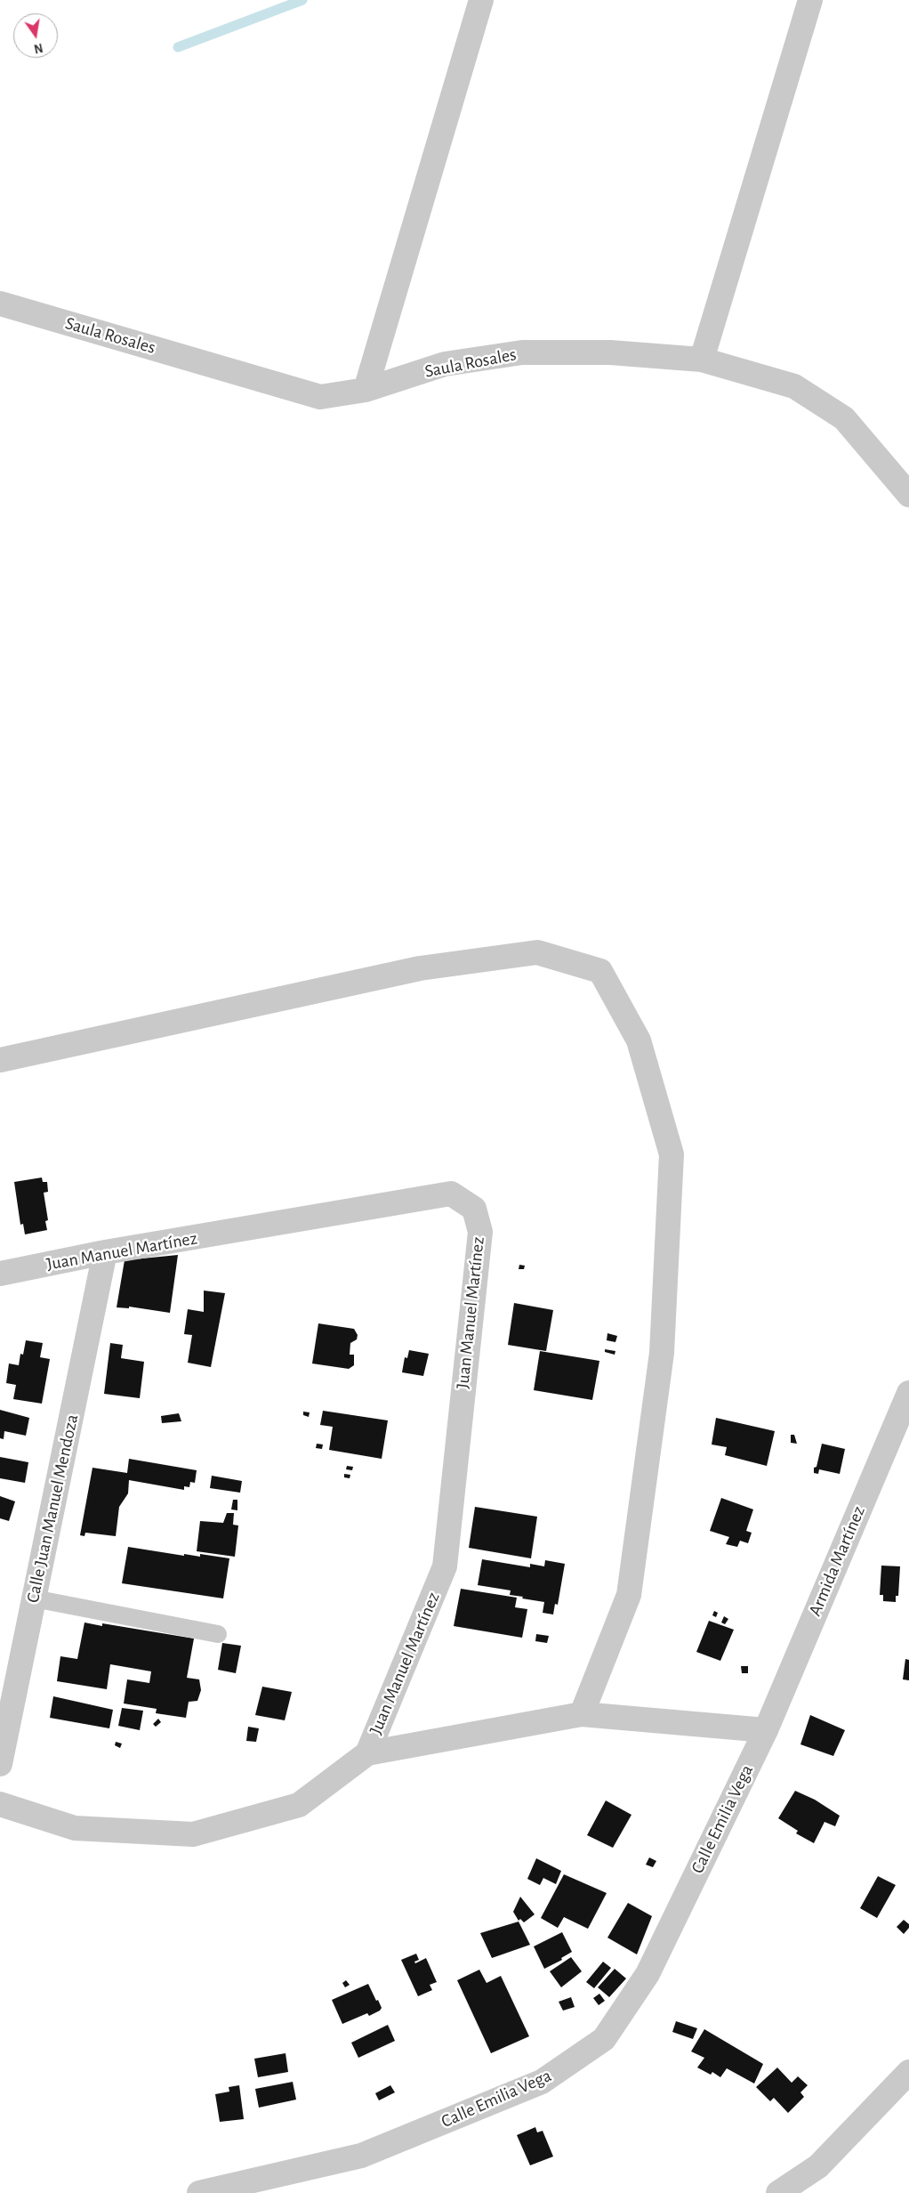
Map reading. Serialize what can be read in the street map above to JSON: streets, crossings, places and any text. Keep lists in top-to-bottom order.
{
  "streets": {
    "street": [
      "Saula Rosales",
      "Juan Manuel Martínez",
      "Calle Juan Manuel Mendoza",
      "Armida Martínez",
      "Calle Emilia Vega"
    ]
  },
  "crossings": [
    ["Juan Manuel Martínez", "Calle Juan Manuel Mendoza"],
    ["Armida Martínez", "Calle Emilia Vega"]
  ],
  "north": "bottom"
}
